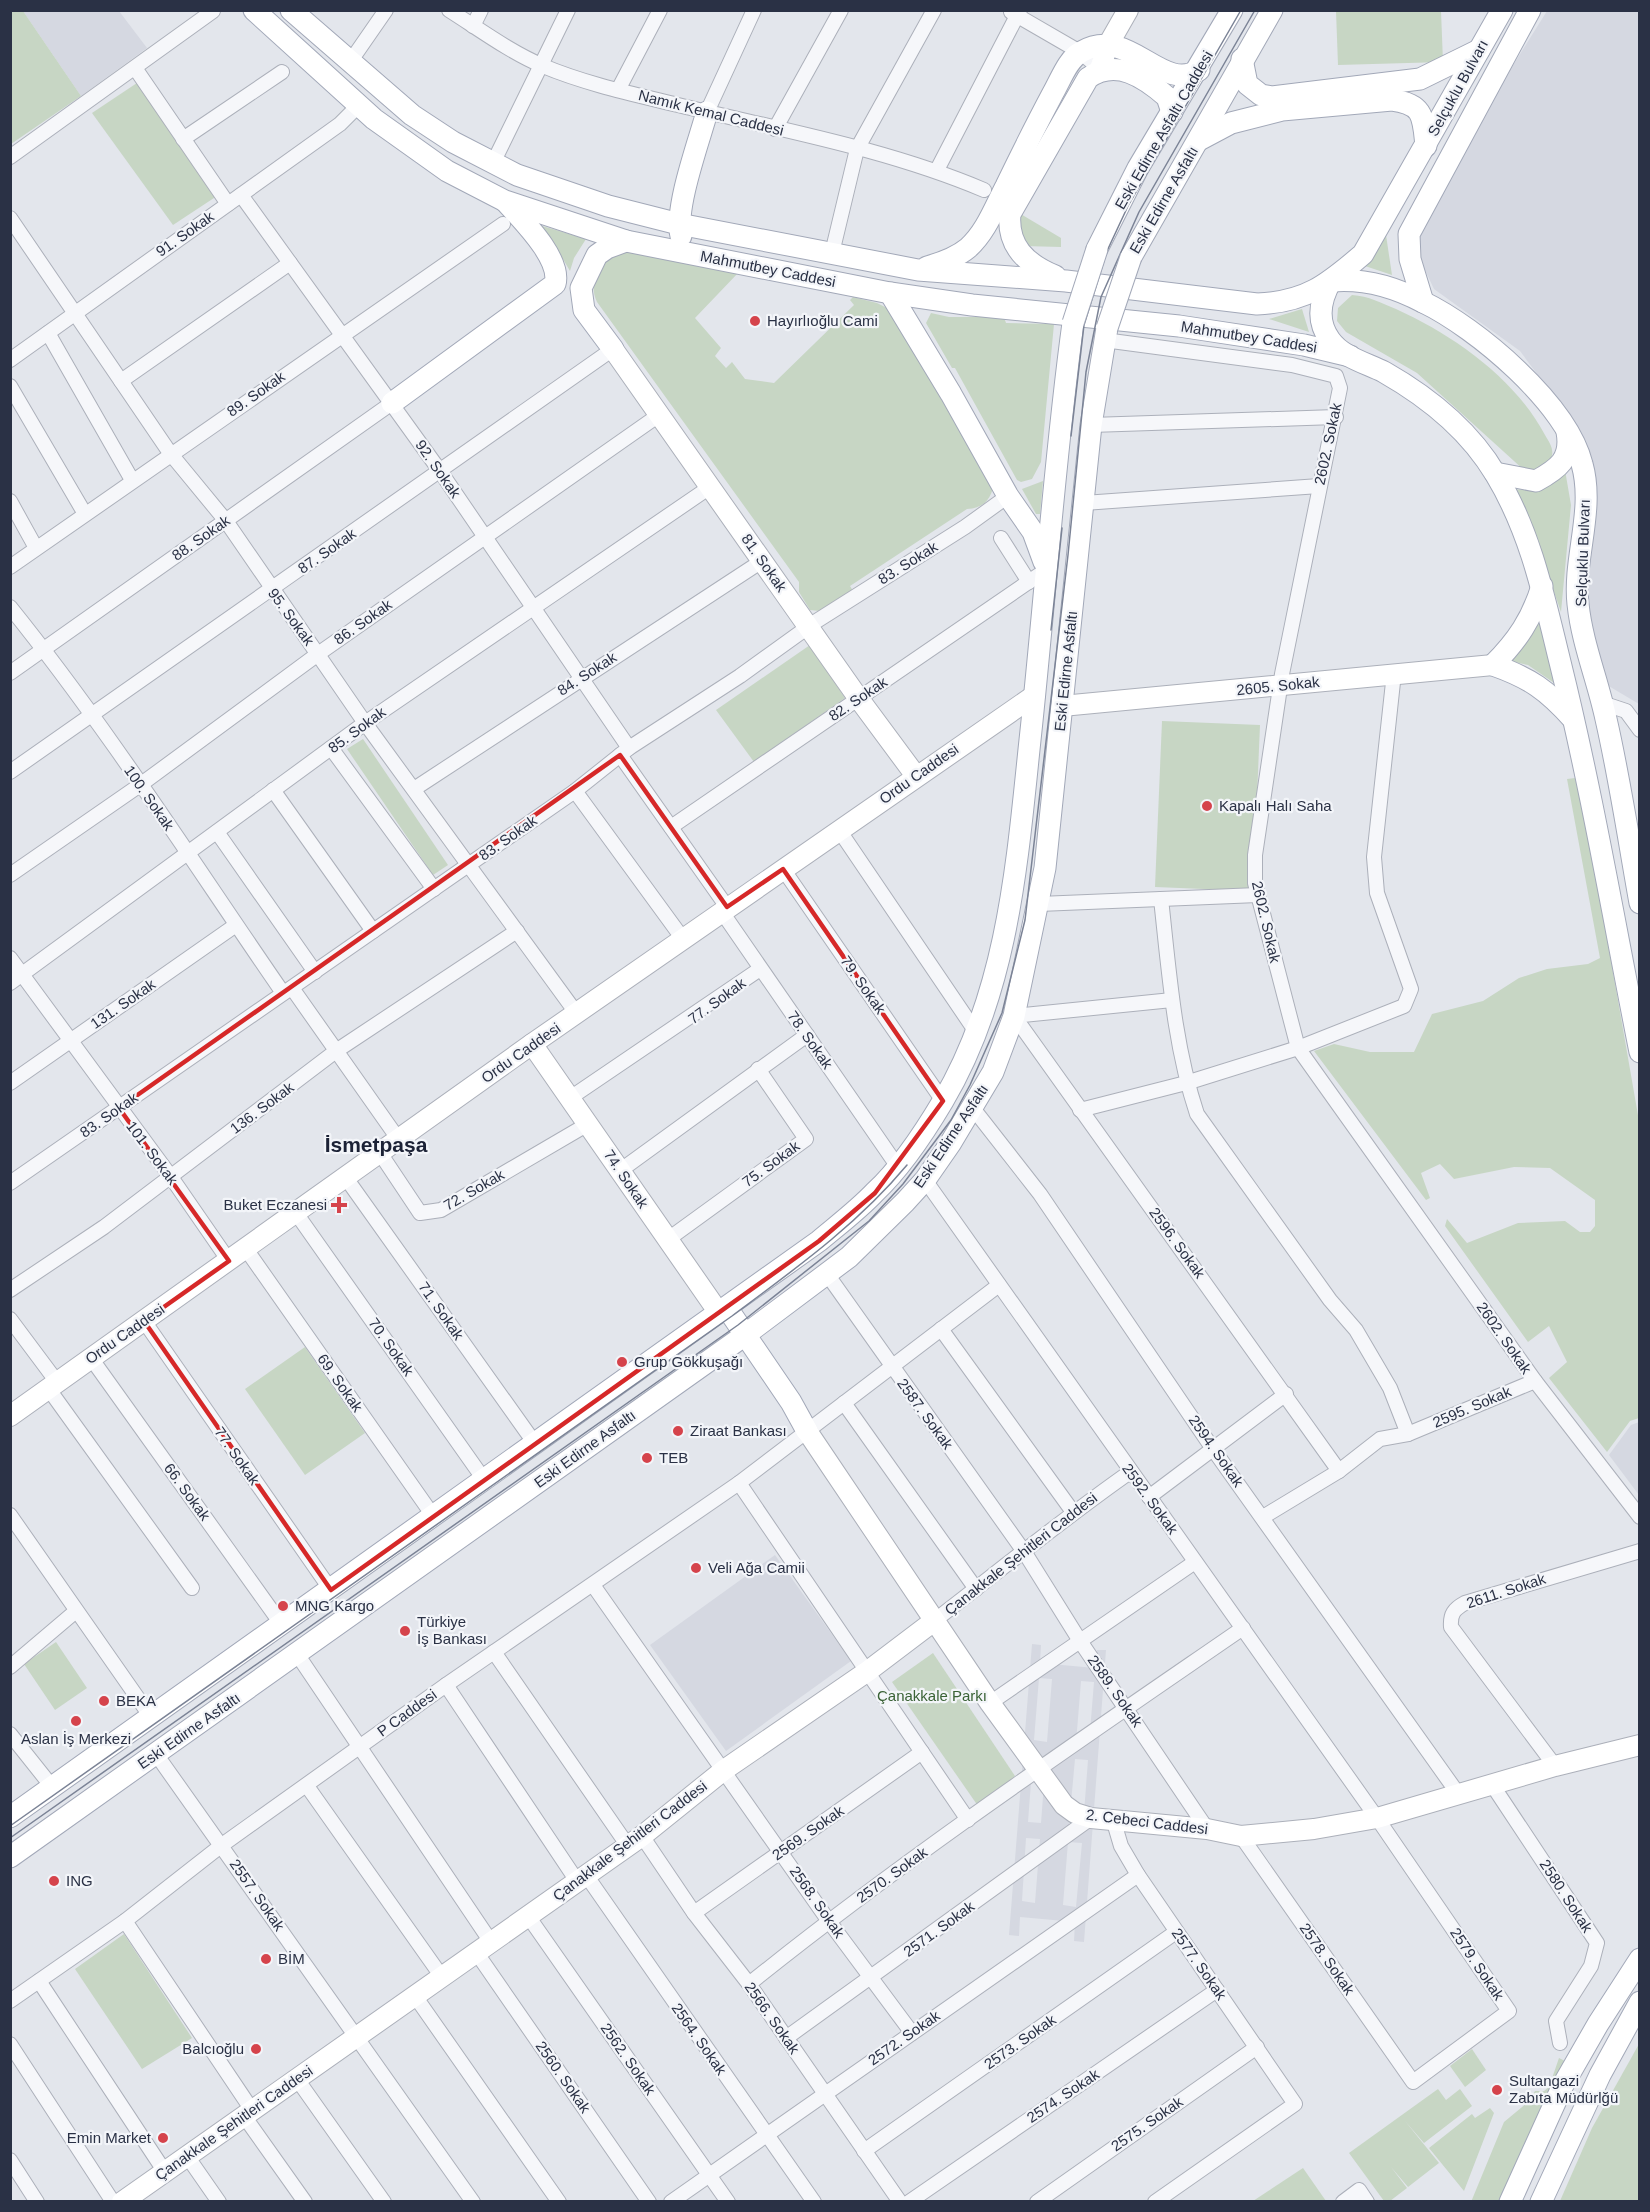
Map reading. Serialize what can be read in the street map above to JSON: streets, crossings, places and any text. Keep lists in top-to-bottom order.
{
  "streets": {
    "main road": [
      "Selçuklu Bulvarı",
      "Eski Edirne Asfaltı Caddesi",
      "Eski Edirne Asfaltı",
      "Mahmutbey Caddesi",
      "81. Sokak",
      "2605. Sokak",
      "Ordu Caddesi",
      "74. Sokak",
      "Çanakkale Şehitleri Caddesi",
      "2. Cebeci Caddesi"
    ],
    "street": [
      "Namık Kemal Caddesi",
      "91. Sokak",
      "89. Sokak",
      "2602. Sokak",
      "92. Sokak",
      "88. Sokak",
      "87. Sokak",
      "83. Sokak",
      "95. Sokak",
      "86. Sokak",
      "84. Sokak",
      "82. Sokak",
      "85. Sokak",
      "100. Sokak",
      "79. Sokak",
      "77. Sokak",
      "131. Sokak",
      "78. Sokak",
      "136. Sokak",
      "101. Sokak",
      "75. Sokak",
      "72. Sokak",
      "2596. Sokak",
      "71. Sokak",
      "70. Sokak",
      "69. Sokak",
      "2595. Sokak",
      "2587. Sokak",
      "2594. Sokak",
      "66. Sokak",
      "2592. Sokak",
      "2611. Sokak",
      "2589. Sokak",
      "P Caddesi",
      "2569. Sokak",
      "2570. Sokak",
      "2557. Sokak",
      "2580. Sokak",
      "2568. Sokak",
      "2571. Sokak",
      "2578. Sokak",
      "2577. Sokak",
      "2579. Sokak",
      "2566. Sokak",
      "2572. Sokak",
      "2564. Sokak",
      "2573. Sokak",
      "2562. Sokak",
      "2560. Sokak",
      "2574. Sokak",
      "2575. Sokak"
    ]
  },
  "crossings": [
    ["Selçuklu Bulvarı", "Mahmutbey Caddesi"],
    ["Eski Edirne Asfaltı Caddesi", "Eski Edirne Asfaltı"],
    ["Eski Edirne Asfaltı", "2602. Sokak"],
    ["Eski Edirne Asfaltı", "2605. Sokak"],
    ["Eski Edirne Asfaltı", "82. Sokak"],
    ["Eski Edirne Asfaltı", "Ordu Caddesi"],
    ["Eski Edirne Asfaltı", "79. Sokak"],
    ["Eski Edirne Asfaltı", "77. Sokak"],
    ["Eski Edirne Asfaltı", "78. Sokak"],
    ["Eski Edirne Asfaltı", "74. Sokak"],
    ["Eski Edirne Asfaltı", "2596. Sokak"],
    ["Eski Edirne Asfaltı", "71. Sokak"],
    ["Eski Edirne Asfaltı", "70. Sokak"],
    ["Eski Edirne Asfaltı", "69. Sokak"],
    ["Eski Edirne Asfaltı", "2587. Sokak"],
    ["Eski Edirne Asfaltı", "2594. Sokak"],
    ["Eski Edirne Asfaltı", "66. Sokak"],
    ["Eski Edirne Asfaltı", "2592. Sokak"],
    ["Eski Edirne Asfaltı", "2557. Sokak"],
    ["Eski Edirne Asfaltı", "2560. Sokak"],
    ["91. Sokak", "Mahmutbey Caddesi"],
    ["91. Sokak", "92. Sokak"],
    ["91. Sokak", "95. Sokak"],
    ["89. Sokak", "92. Sokak"],
    ["89. Sokak", "95. Sokak"],
    ["2602. Sokak", "2605. Sokak"],
    ["2602. Sokak", "2595. Sokak"],
    ["92. Sokak", "88. Sokak"],
    ["92. Sokak", "87. Sokak"],
    ["92. Sokak", "83. Sokak"],
    ["92. Sokak", "86. Sokak"],
    ["92. Sokak", "84. Sokak"],
    ["92. Sokak", "82. Sokak"],
    ["92. Sokak", "85. Sokak"],
    ["92. Sokak", "Ordu Caddesi"],
    ["92. Sokak", "78. Sokak"],
    ["88. Sokak", "95. Sokak"],
    ["88. Sokak", "100. Sokak"],
    ["87. Sokak", "81. Sokak"],
    ["87. Sokak", "95. Sokak"],
    ["87. Sokak", "100. Sokak"],
    ["81. Sokak", "83. Sokak"],
    ["81. Sokak", "86. Sokak"],
    ["81. Sokak", "84. Sokak"],
    ["81. Sokak", "82. Sokak"],
    ["81. Sokak", "85. Sokak"],
    ["81. Sokak", "Ordu Caddesi"],
    ["83. Sokak", "95. Sokak"],
    ["83. Sokak", "100. Sokak"],
    ["83. Sokak", "101. Sokak"],
    ["95. Sokak", "86. Sokak"],
    ["95. Sokak", "84. Sokak"],
    ["95. Sokak", "85. Sokak"],
    ["95. Sokak", "Ordu Caddesi"],
    ["95. Sokak", "136. Sokak"],
    ["86. Sokak", "100. Sokak"],
    ["85. Sokak", "100. Sokak"],
    ["85. Sokak", "101. Sokak"],
    ["Ordu Caddesi", "100. Sokak"],
    ["Ordu Caddesi", "79. Sokak"],
    ["Ordu Caddesi", "77. Sokak"],
    ["Ordu Caddesi", "78. Sokak"],
    ["Ordu Caddesi", "101. Sokak"],
    ["Ordu Caddesi", "74. Sokak"],
    ["Ordu Caddesi", "72. Sokak"],
    ["Ordu Caddesi", "71. Sokak"],
    ["Ordu Caddesi", "70. Sokak"],
    ["Ordu Caddesi", "69. Sokak"],
    ["Ordu Caddesi", "66. Sokak"],
    ["100. Sokak", "131. Sokak"],
    ["100. Sokak", "136. Sokak"],
    ["77. Sokak", "78. Sokak"],
    ["77. Sokak", "74. Sokak"],
    ["131. Sokak", "101. Sokak"],
    ["136. Sokak", "101. Sokak"],
    ["75. Sokak", "74. Sokak"],
    ["74. Sokak", "72. Sokak"],
    ["2596. Sokak", "2595. Sokak"],
    ["2595. Sokak", "2594. Sokak"],
    ["2587. Sokak", "Çanakkale Şehitleri Caddesi"],
    ["2587. Sokak", "2589. Sokak"],
    ["2587. Sokak", "P Caddesi"],
    ["2594. Sokak", "2. Cebeci Caddesi"],
    ["2592. Sokak", "Çanakkale Şehitleri Caddesi"],
    ["2592. Sokak", "P Caddesi"],
    ["2592. Sokak", "2. Cebeci Caddesi"],
    ["2592. Sokak", "2570. Sokak"],
    ["2592. Sokak", "2579. Sokak"],
    ["Çanakkale Şehitleri Caddesi", "2589. Sokak"],
    ["Çanakkale Şehitleri Caddesi", "2. Cebeci Caddesi"],
    ["Çanakkale Şehitleri Caddesi", "2557. Sokak"],
    ["Çanakkale Şehitleri Caddesi", "2568. Sokak"],
    ["Çanakkale Şehitleri Caddesi", "2566. Sokak"],
    ["Çanakkale Şehitleri Caddesi", "2564. Sokak"],
    ["Çanakkale Şehitleri Caddesi", "2562. Sokak"],
    ["Çanakkale Şehitleri Caddesi", "2560. Sokak"],
    ["2611. Sokak", "2. Cebeci Caddesi"],
    ["2589. Sokak", "2. Cebeci Caddesi"],
    ["2589. Sokak", "2570. Sokak"],
    ["P Caddesi", "2. Cebeci Caddesi"],
    ["P Caddesi", "2557. Sokak"],
    ["P Caddesi", "2568. Sokak"],
    ["P Caddesi", "2566. Sokak"],
    ["P Caddesi", "2564. Sokak"],
    ["P Caddesi", "2560. Sokak"],
    ["2. Cebeci Caddesi", "2570. Sokak"],
    ["2. Cebeci Caddesi", "2580. Sokak"],
    ["2. Cebeci Caddesi", "2571. Sokak"],
    ["2. Cebeci Caddesi", "2578. Sokak"],
    ["2. Cebeci Caddesi", "2577. Sokak"],
    ["2. Cebeci Caddesi", "2579. Sokak"],
    ["2569. Sokak", "2568. Sokak"],
    ["2569. Sokak", "2566. Sokak"],
    ["2570. Sokak", "2568. Sokak"],
    ["2570. Sokak", "2566. Sokak"],
    ["2568. Sokak", "2571. Sokak"],
    ["2568. Sokak", "2572. Sokak"],
    ["2571. Sokak", "2566. Sokak"],
    ["2578. Sokak", "2579. Sokak"],
    ["2577. Sokak", "2572. Sokak"],
    ["2577. Sokak", "2573. Sokak"],
    ["2577. Sokak", "2574. Sokak"],
    ["2577. Sokak", "2575. Sokak"],
    ["2566. Sokak", "2572. Sokak"],
    ["2566. Sokak", "2573. Sokak"],
    ["2572. Sokak", "2564. Sokak"],
    ["2572. Sokak", "2562. Sokak"]
  ],
  "districts": ["İsmetpaşa"],
  "parks": ["Çanakkale Parkı"],
  "places": {
    "other": [
      "Hayırlıoğlu Cami",
      "Kapalı Halı Saha",
      "Grup Gökkuşağı",
      "Ziraat Bankası",
      "TEB",
      "Veli Ağa Camii",
      "MNG Kargo",
      "Türkiye İş Bankası",
      "BEKA",
      "Aslan İş Merkezi",
      "ING",
      "BİM",
      "Balcıoğlu",
      "Sultangazi Zabıta Müdürlğü",
      "Emin Market"
    ],
    "health": ["Buket Eczanesi"]
  }
}
